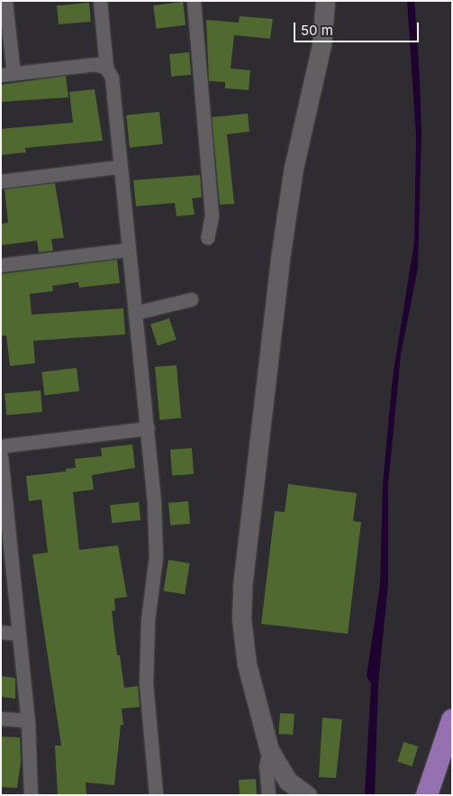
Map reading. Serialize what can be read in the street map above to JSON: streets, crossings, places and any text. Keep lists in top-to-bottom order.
{
  "scale_bar": "50 m"
}
